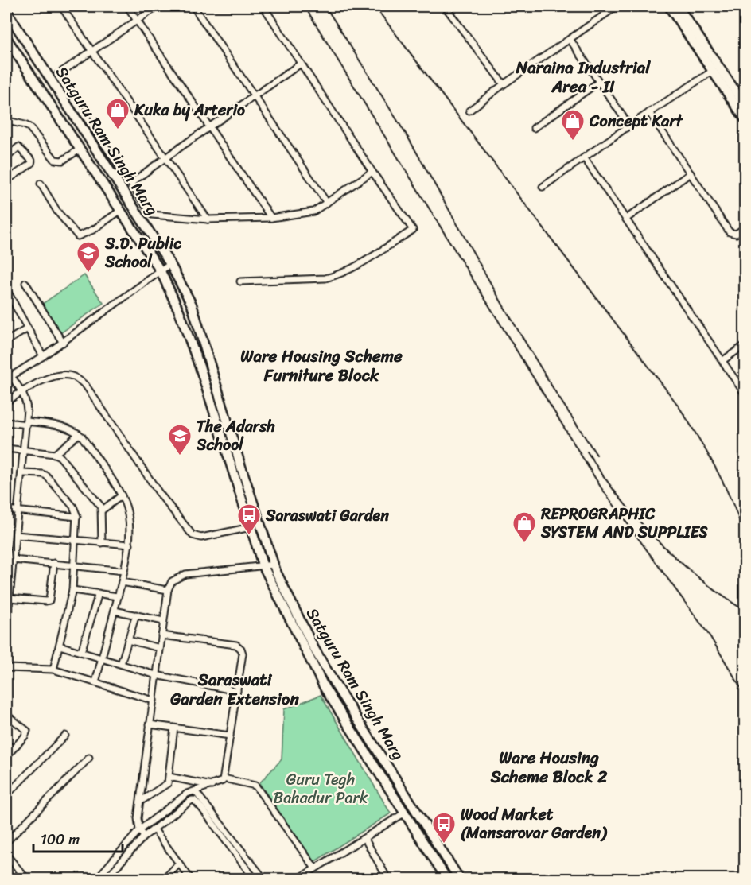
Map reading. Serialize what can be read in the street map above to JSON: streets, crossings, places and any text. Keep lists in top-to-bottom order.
{
  "streets": {
    "main road": ["Satguru Ram Singh Marg"]
  },
  "districts": [
    "Naraina Industrial Area - II",
    "Ware Housing Scheme Furniture Block",
    "Saraswati Garden Extension",
    "Ware Housing Scheme Block 2"
  ],
  "parks": ["Guru Tegh Bahadur Park"],
  "places": {
    "shop": ["Kuka by Arterio", "Concept Kart", "REPROGRAPHIC SYSTEM AND SUPPLIES"],
    "school or university": ["S.D. Public School", "The Adarsh School"],
    "bus stop": ["Saraswati Garden", "Wood Market (Mansarovar Garden)"]
  },
  "scale_bar": "100 m"
}
